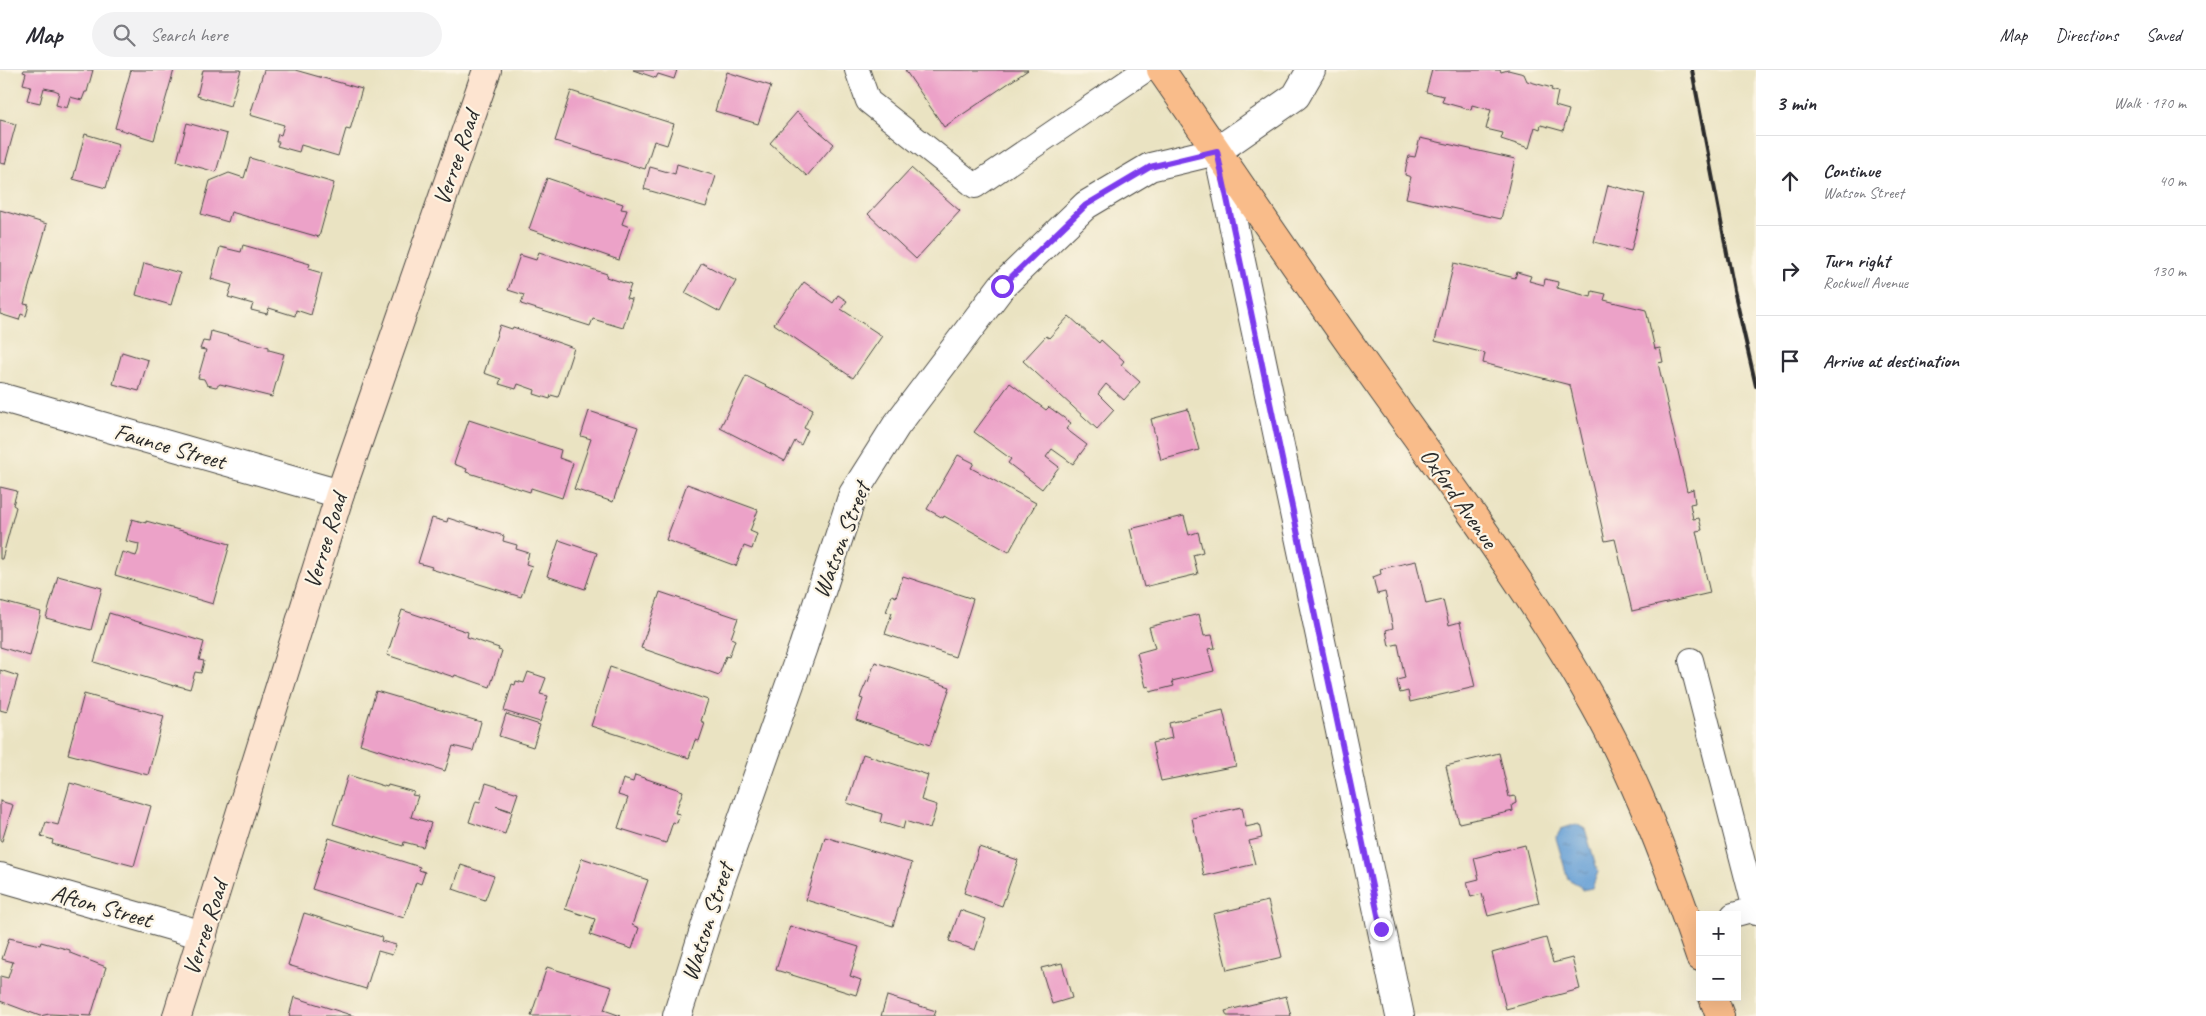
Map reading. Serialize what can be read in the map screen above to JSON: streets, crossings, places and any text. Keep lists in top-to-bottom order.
{
  "streets": {
    "main road": ["Verree Road", "Oxford Avenue"],
    "street": ["Faunce Street", "Watson Street", "Afton Street"]
  },
  "crossings": [
    ["Verree Road", "Faunce Street"],
    ["Verree Road", "Afton Street"],
    ["Oxford Avenue", "Watson Street"]
  ],
  "page": {
    "header": "Map",
    "search": "Search here",
    "nav": ["Map", "Directions", "Saved"],
    "heading": ["3 min", "Walk · 170 m"],
    "list": [
      ["Continue", "Watson Street", "40 m"],
      ["Turn right", "Rockwell Avenue", "130 m"],
      "Arrive at destination"
    ],
    "map_buttons": ["+", "−"]
  }
}
